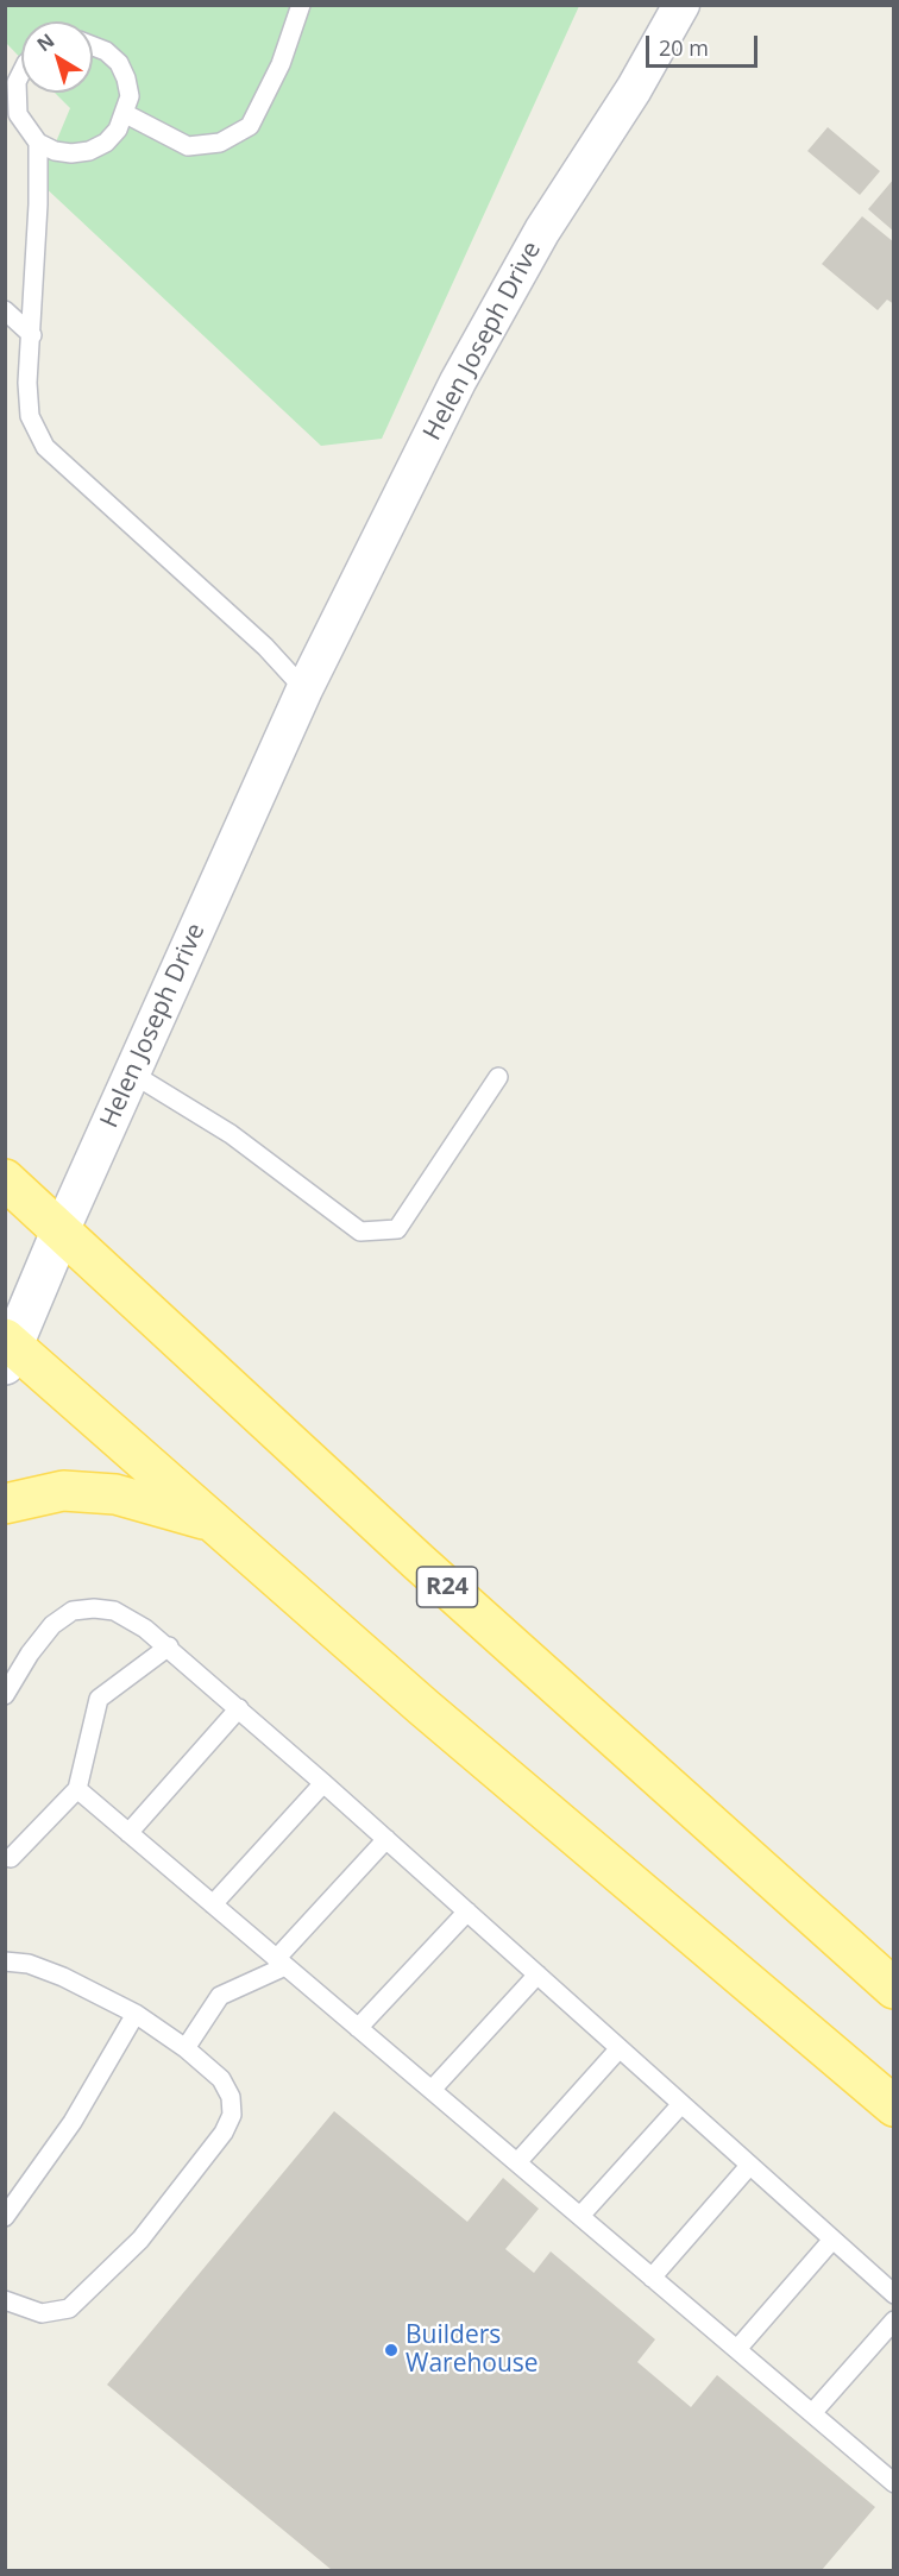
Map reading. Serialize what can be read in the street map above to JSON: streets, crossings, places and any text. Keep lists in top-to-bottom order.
{
  "streets": {
    "main road": ["R24"],
    "street": ["Helen Joseph Drive"]
  },
  "crossings": [
    ["Helen Joseph Drive", "R24"]
  ],
  "places": ["Builders Warehouse"],
  "scale_bar": "20 m",
  "north": "top left"
}
